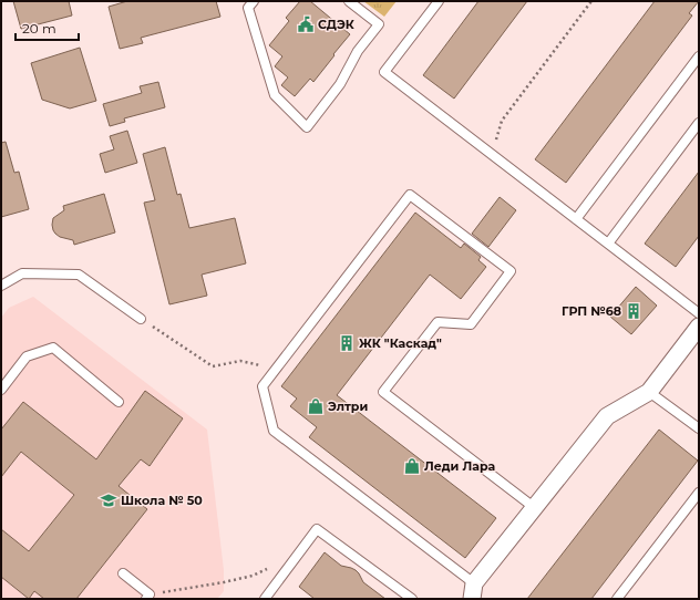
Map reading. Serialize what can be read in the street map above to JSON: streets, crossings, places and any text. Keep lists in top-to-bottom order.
{
  "places": {
    "public building": ["СДЭК"],
    "building": ["ГРП №68", "ЖК \"Каскад\""],
    "shop": ["Элтри", "Леди Лара"],
    "school or university": ["Школа № 50"]
  },
  "scale_bar": "20 m"
}
